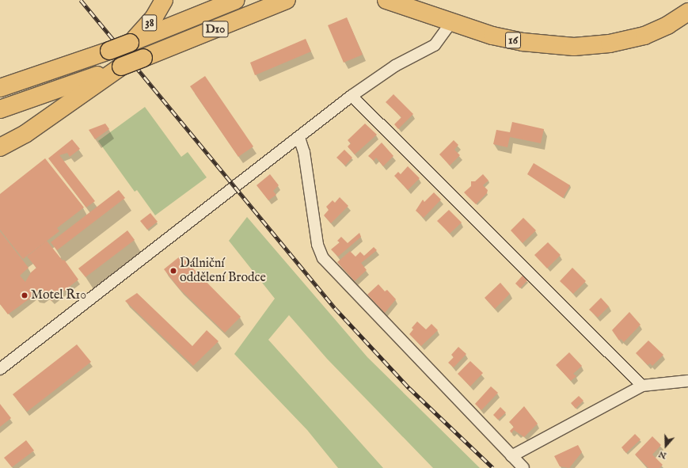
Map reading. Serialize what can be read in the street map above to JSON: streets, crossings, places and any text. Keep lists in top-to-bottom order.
{
  "streets": {
    "main road": ["38", "D10", "16"]
  },
  "crossings": [
    ["38", "D10"]
  ],
  "places": ["Dálniční oddělení Brodce", "Motel R10"],
  "north": "bottom"
}
